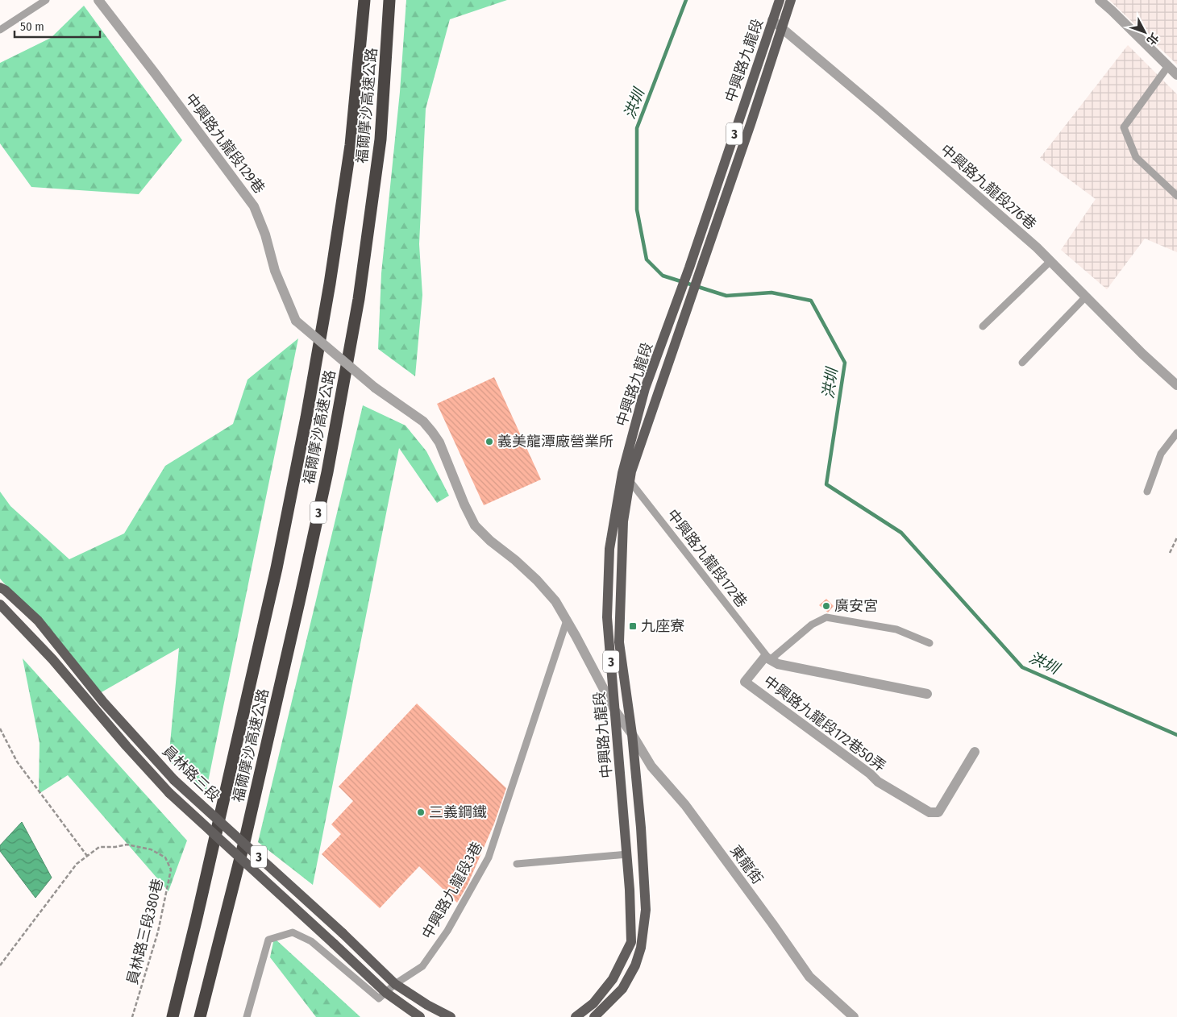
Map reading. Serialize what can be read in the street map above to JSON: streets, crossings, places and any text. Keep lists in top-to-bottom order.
{
  "streets": {
    "highway": ["福爾摩沙高速公路", "3"],
    "main road": ["中興路九龍段", "員林路三段"],
    "street": [
      "中興路九龍段129巷",
      "中興路九龍段276巷",
      "中興路九龍段172巷50弄",
      "東龍街"
    ],
    "lane": ["中興路九龍段172巷", "中興路九龍段3巷"],
    "path": ["員林路三段380巷"]
  },
  "crossings": [
    ["中興路九龍段", "中興路九龍段276巷"],
    ["中興路九龍段", "中興路九龍段172巷"],
    ["中興路九龍段", "東龍街"],
    ["3", "員林路三段"],
    ["3", "中興路九龍段3巷"],
    ["中興路九龍段129巷", "中興路九龍段3巷"],
    ["中興路九龍段172巷", "中興路九龍段172巷50弄"],
    ["員林路三段", "中興路九龍段3巷"]
  ],
  "water": ["洪圳"],
  "places": {
    "other": ["義美龍潭廠營業所", "廣安宮", "三義鋼鐵"],
    "transit": ["九座寮"]
  },
  "scale_bar": "50 m",
  "north": "bottom right"
}
